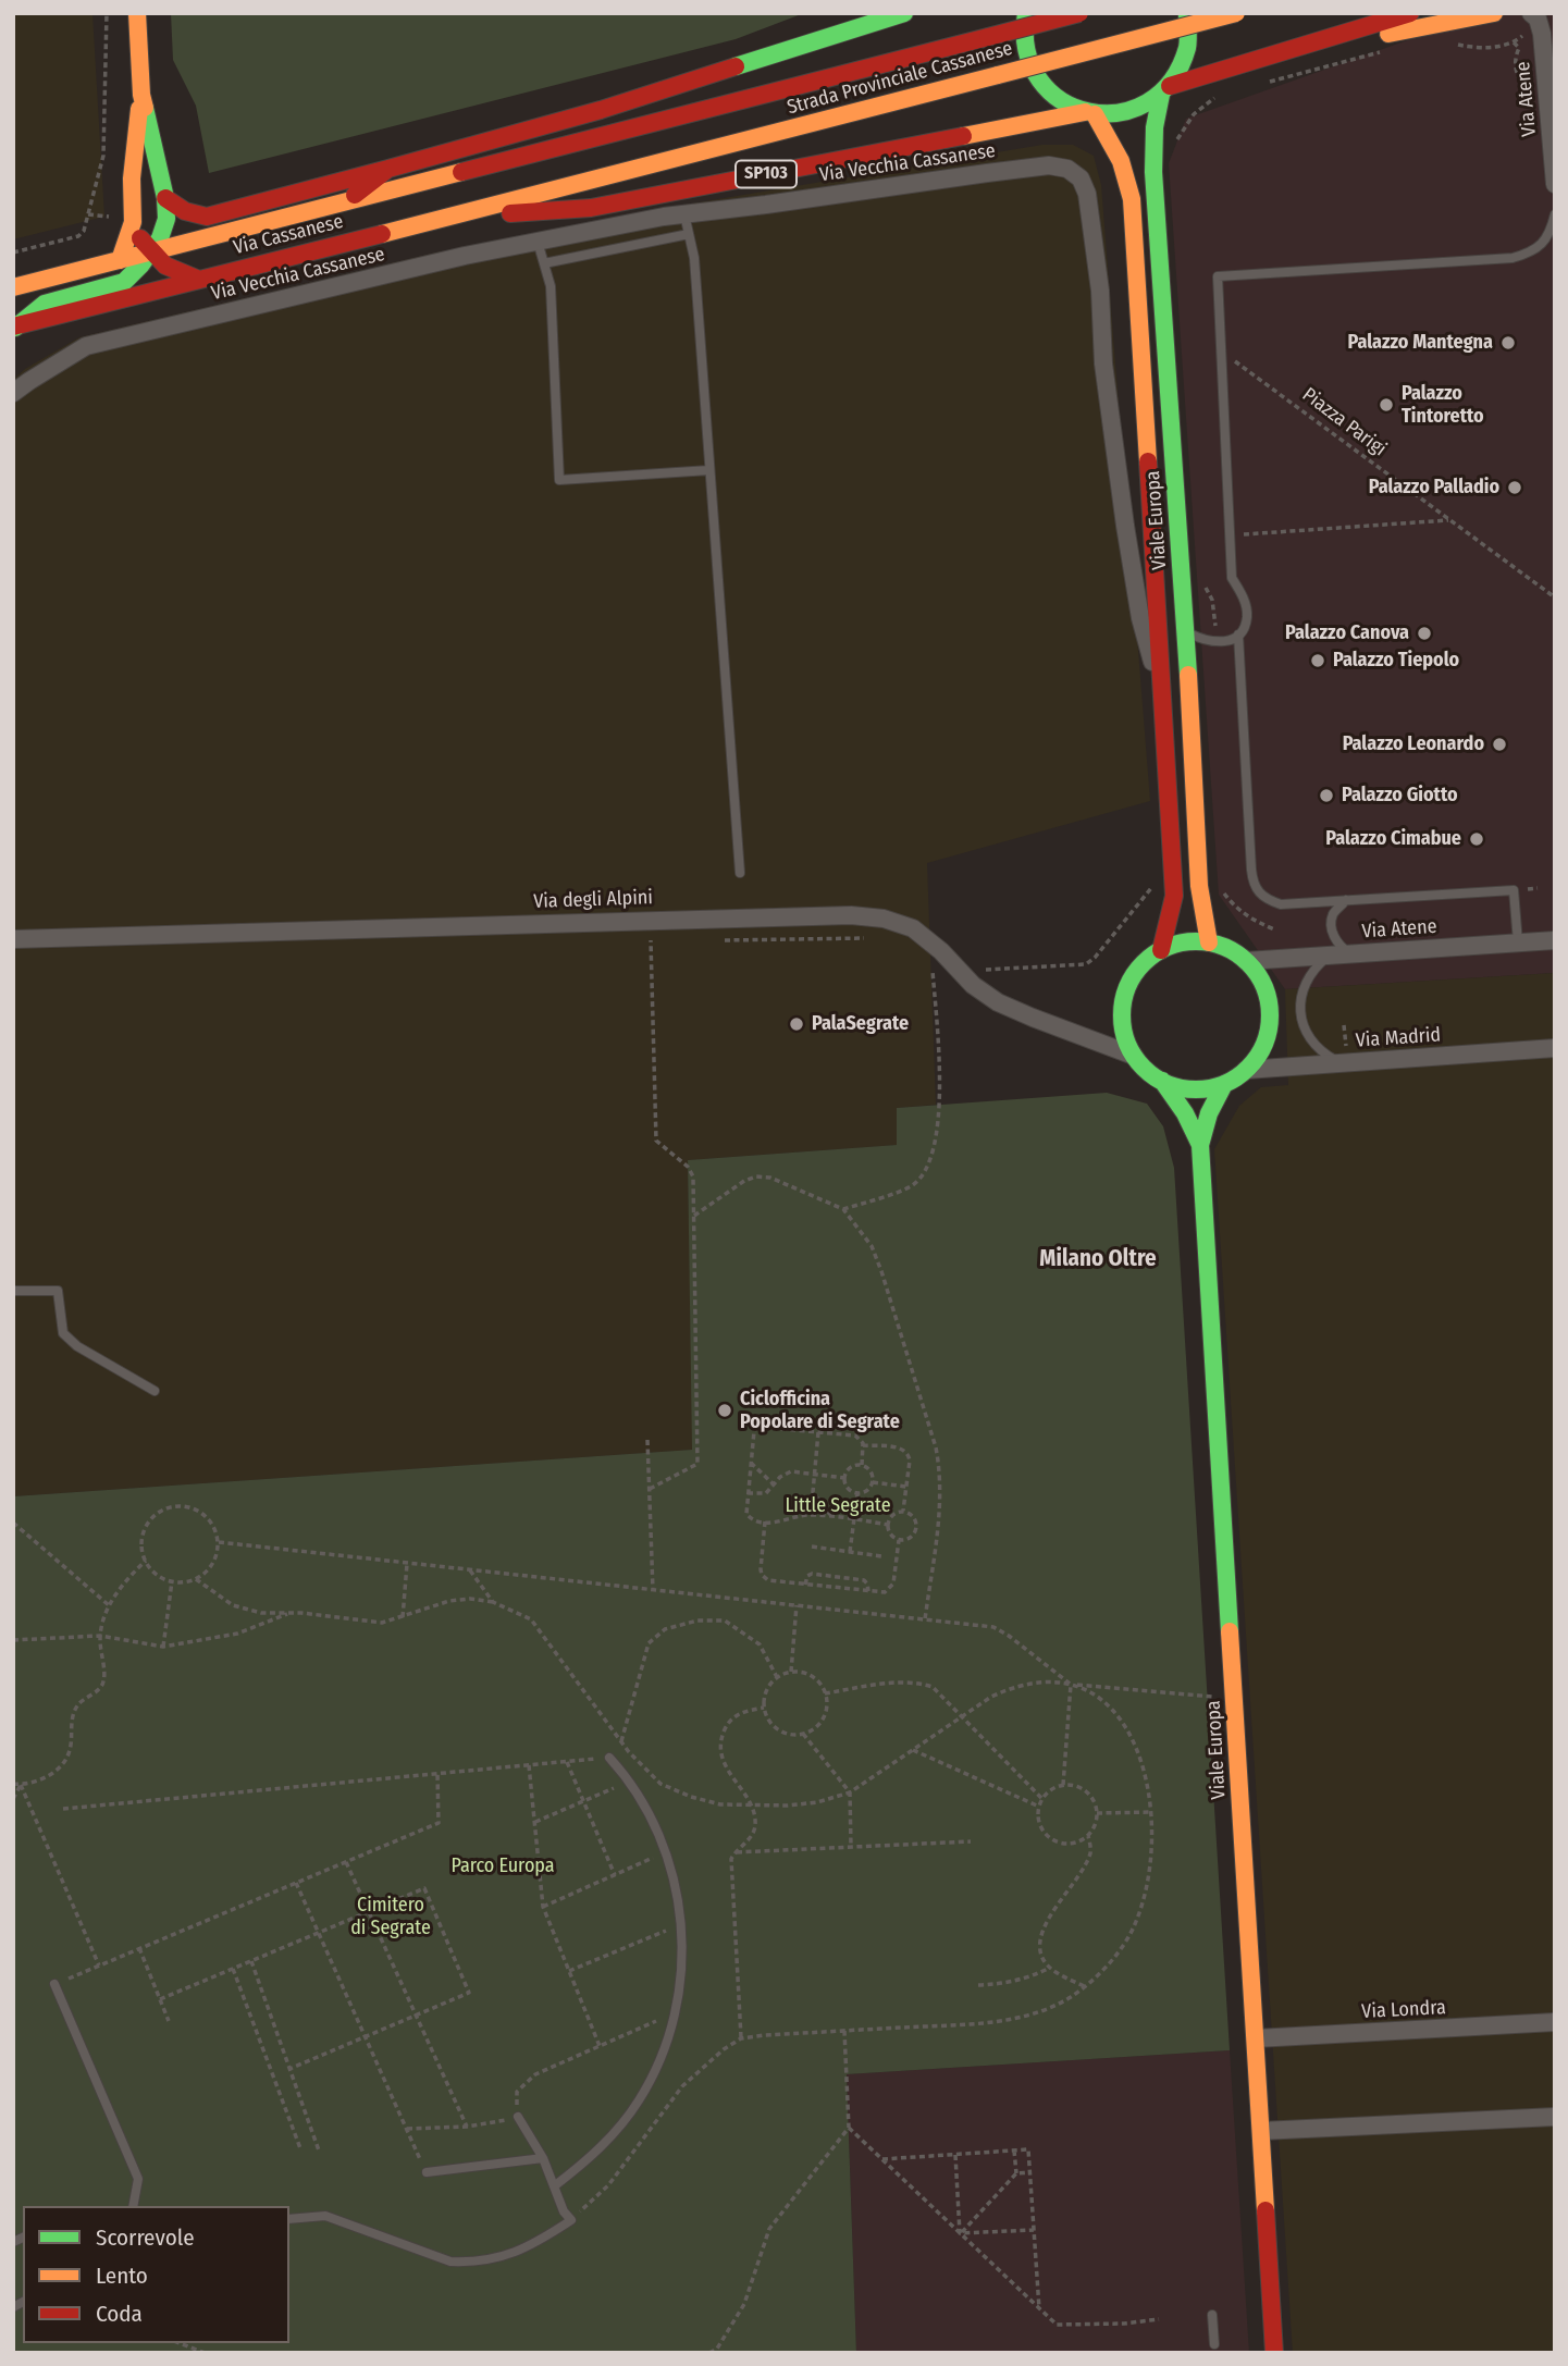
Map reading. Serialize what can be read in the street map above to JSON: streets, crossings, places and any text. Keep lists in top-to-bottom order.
{
  "streets": {
    "main road": [
      "Strada Provinciale Cassanese",
      "SP103",
      "Via Cassanese",
      "Viale Europa"
    ],
    "street": [
      "Via Atene",
      "Via Vecchia Cassanese",
      "Via degli Alpini",
      "Via Madrid",
      "Via Londra"
    ],
    "path": ["Piazza Parigi"]
  },
  "crossings": [
    ["Strada Provinciale Cassanese", "Via Cassanese"],
    ["Via Atene", "Viale Europa"],
    ["Via Atene", "Via degli Alpini"],
    ["Via Atene", "Via Madrid"],
    ["Via Vecchia Cassanese", "Viale Europa"],
    ["SP103", "Via Cassanese"],
    ["SP103", "Viale Europa"],
    ["Viale Europa", "Via degli Alpini"],
    ["Viale Europa", "Via Madrid"],
    ["Viale Europa", "Via Londra"],
    ["Via degli Alpini", "Via Madrid"]
  ],
  "districts": ["Milano Oltre"],
  "parks": ["Little Segrate", "Parco Europa", "Cimitero di Segrate"],
  "places": [
    "Palazzo Mantegna",
    "Palazzo Tintoretto",
    "Palazzo Palladio",
    "Palazzo Canova",
    "Palazzo Tiepolo",
    "Palazzo Leonardo",
    "Palazzo Giotto",
    "Palazzo Cimabue",
    "PalaSegrate",
    "Ciclofficina Popolare di Segrate"
  ],
  "legend": ["Scorrevole", "Lento", "Coda"]
}
